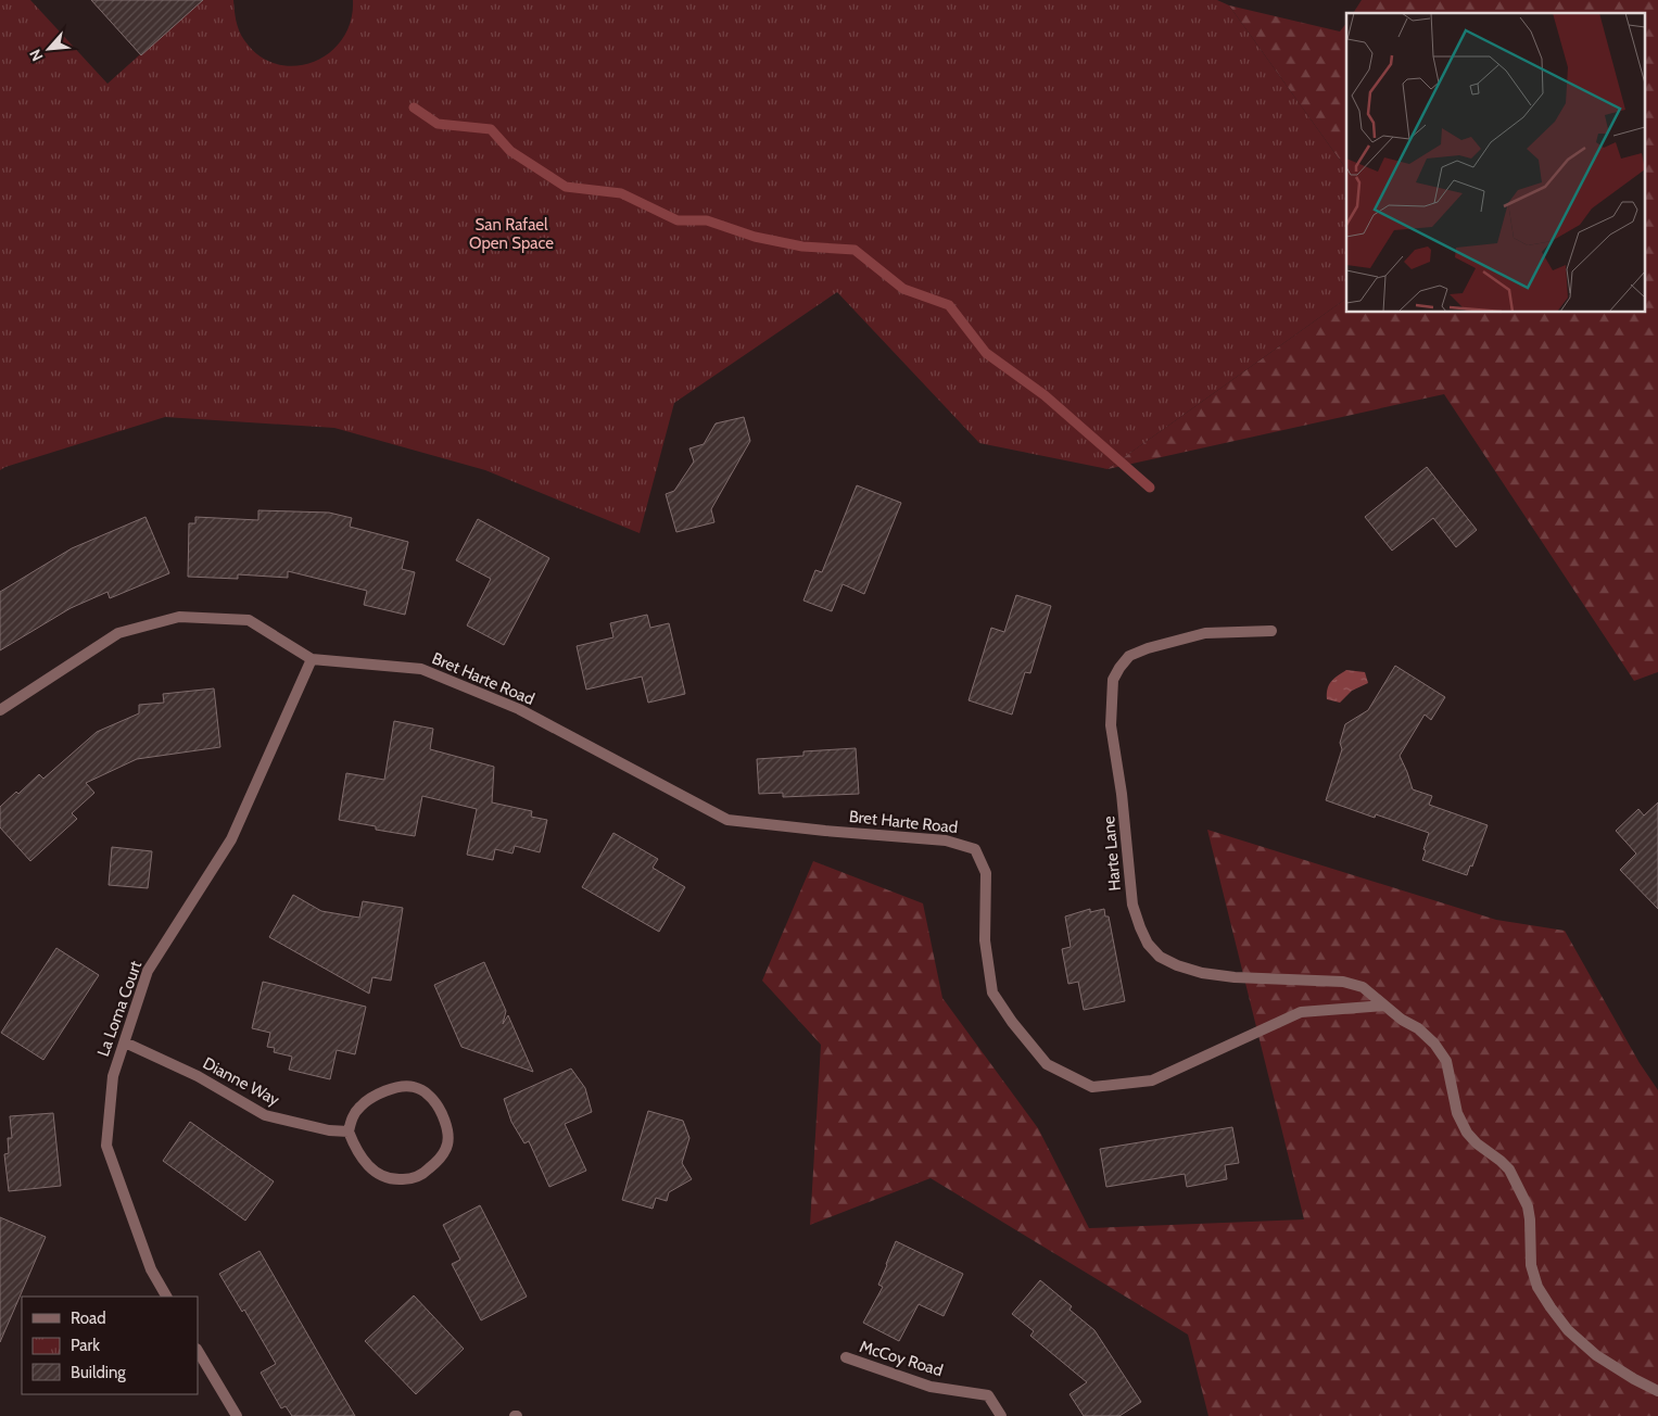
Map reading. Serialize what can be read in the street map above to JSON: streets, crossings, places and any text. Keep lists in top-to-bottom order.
{
  "streets": {
    "street": [
      "Bret Harte Road",
      "Harte Lane",
      "La Loma Court",
      "Dianne Way",
      "McCoy Road"
    ]
  },
  "crossings": [
    ["Bret Harte Road", "Harte Lane"],
    ["Bret Harte Road", "La Loma Court"],
    ["La Loma Court", "Dianne Way"]
  ],
  "parks": ["San Rafael Open Space"],
  "legend": ["Road", "Park", "Building"],
  "north": "bottom left"
}
